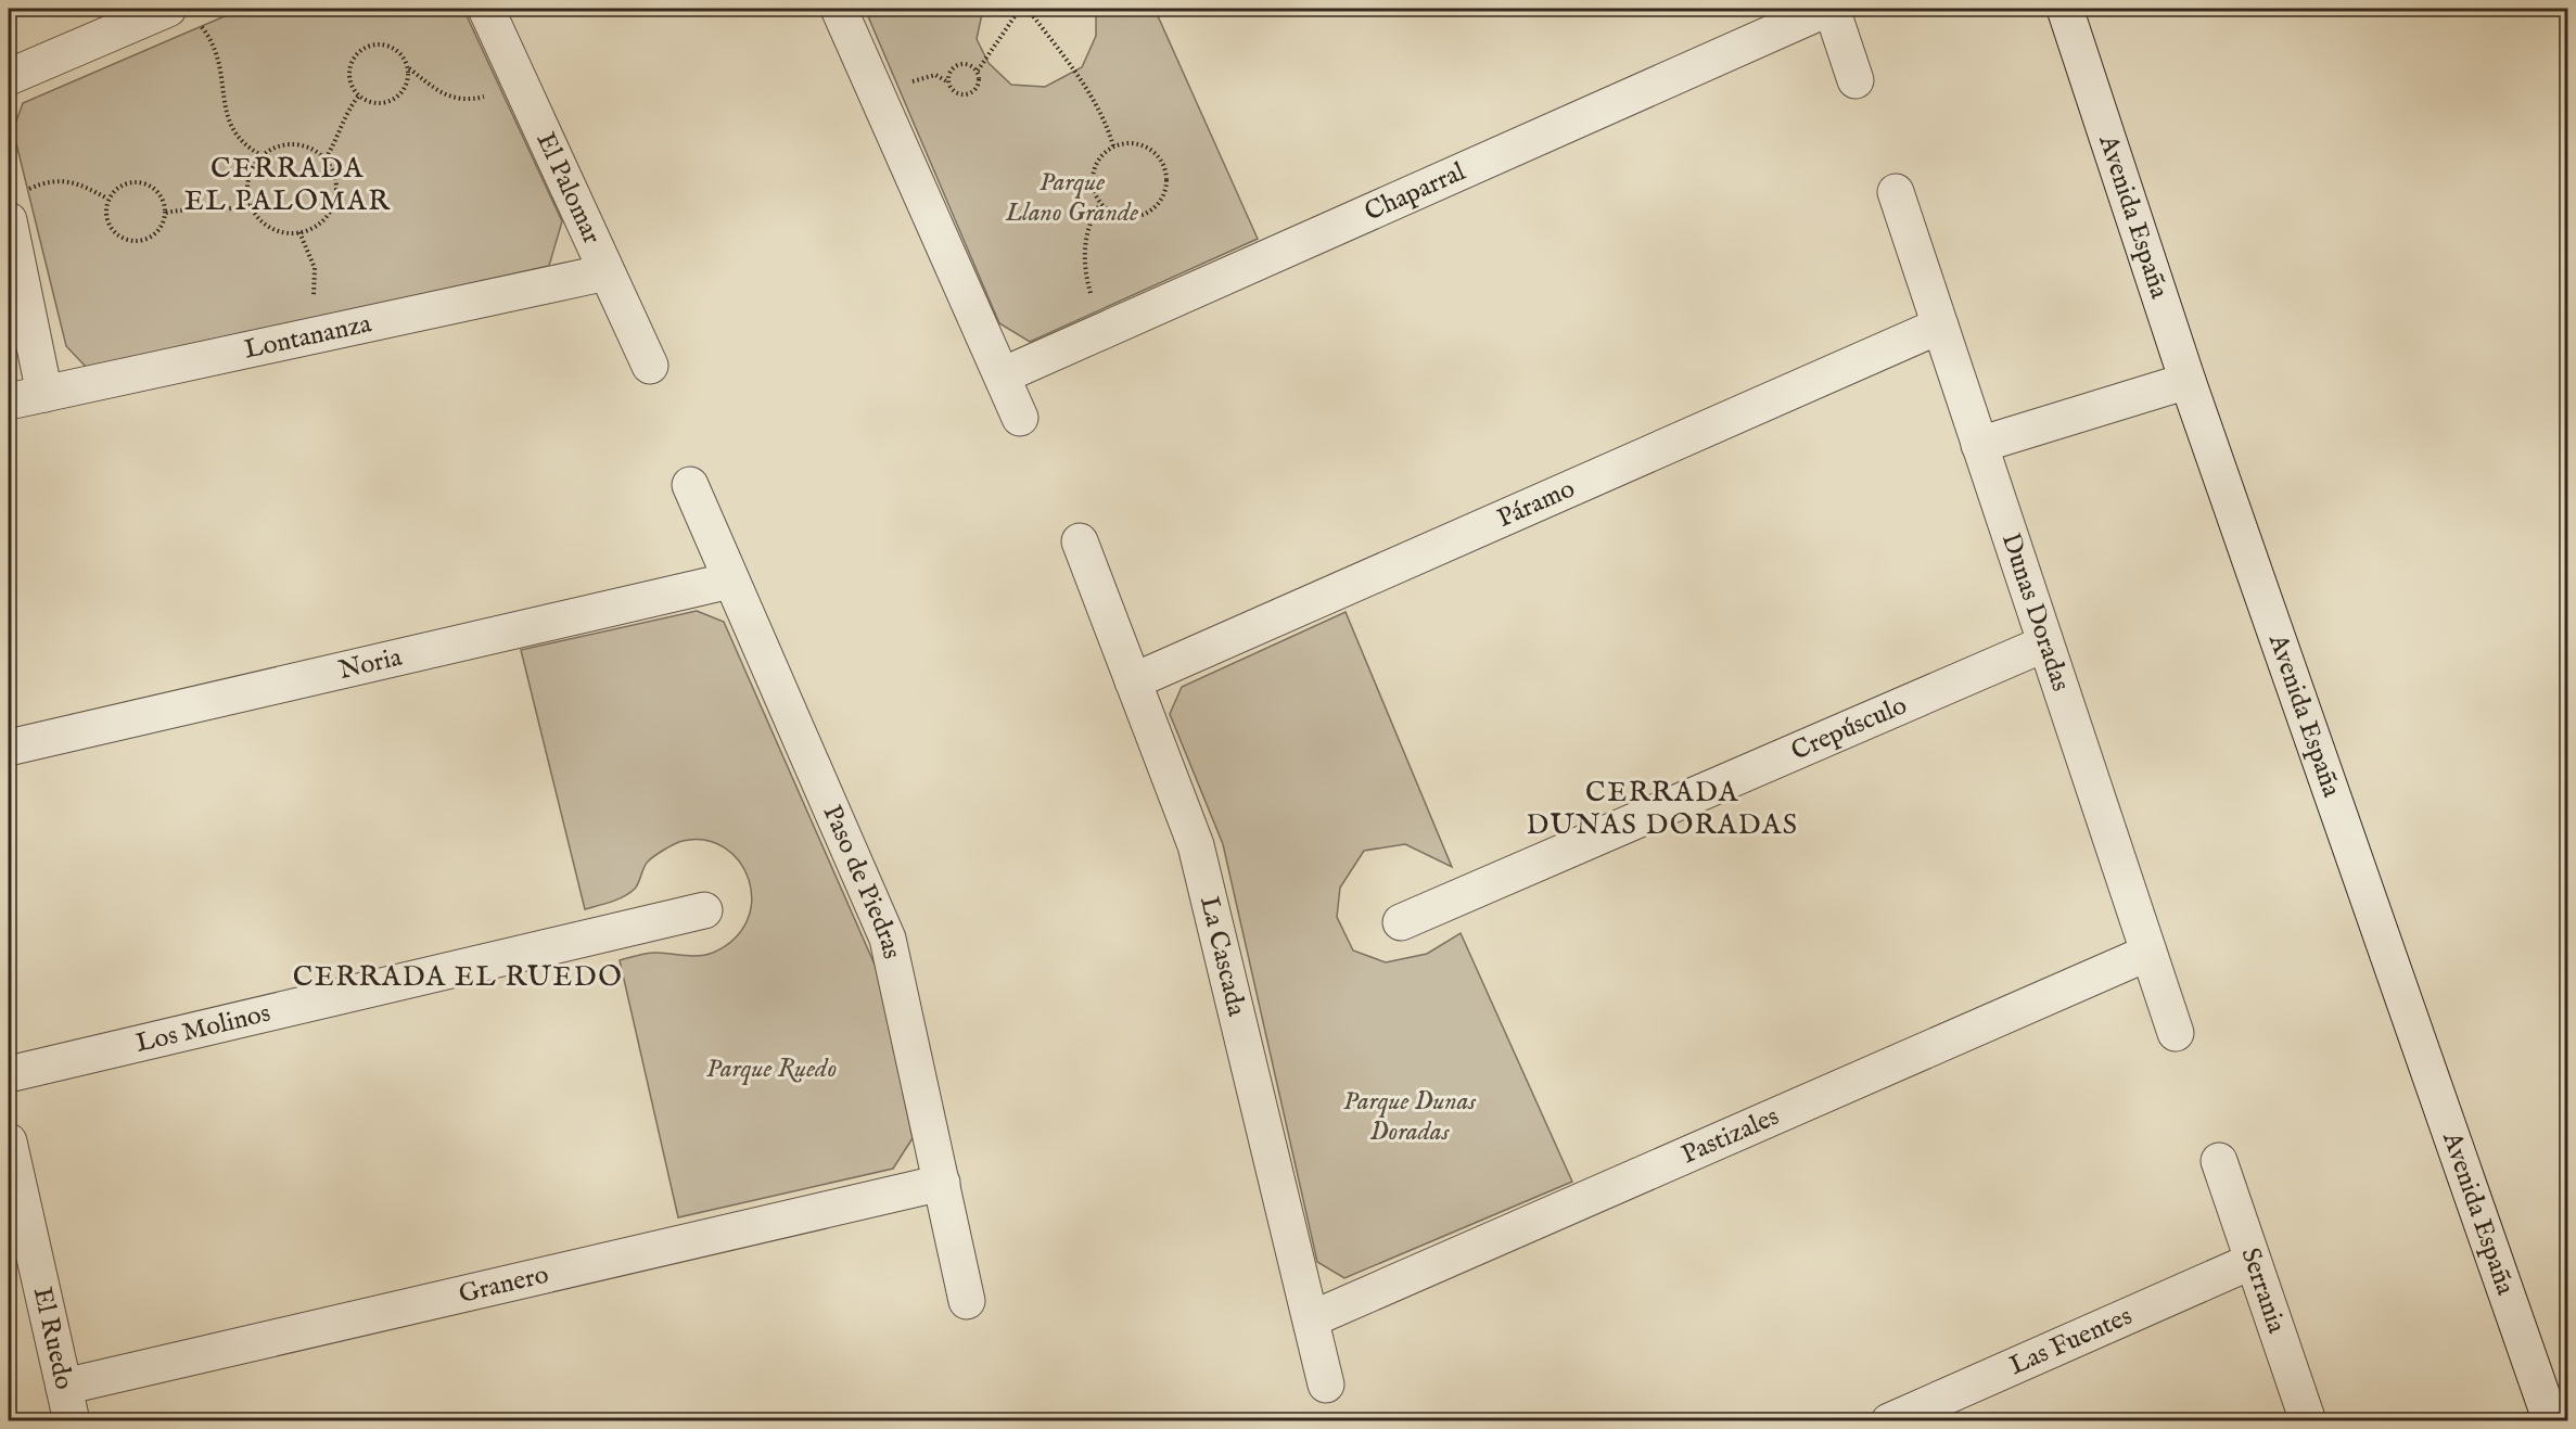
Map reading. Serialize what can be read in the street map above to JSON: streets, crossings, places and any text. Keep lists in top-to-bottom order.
{
  "streets": {
    "street": [
      "El Palomar",
      "Chaparral",
      "Avenida España",
      "Lontananza",
      "Páramo",
      "Dunas Doradas",
      "Noria",
      "Crepúsculo",
      "Paso de Piedras",
      "La Cascada",
      "Los Molinos",
      "Pastizales",
      "Granero",
      "Serrania",
      "El Ruedo",
      "Las Fuentes"
    ]
  },
  "crossings": [
    ["El Palomar", "Lontananza"],
    ["Páramo", "Dunas Doradas"],
    ["Páramo", "La Cascada"],
    ["Dunas Doradas", "Crepúsculo"],
    ["Dunas Doradas", "Pastizales"],
    ["Noria", "Paso de Piedras"],
    ["Paso de Piedras", "Granero"],
    ["La Cascada", "Pastizales"],
    ["Granero", "El Ruedo"],
    ["Serrania", "Las Fuentes"]
  ],
  "districts": ["CERRADA EL PALOMAR", "CERRADA DUNAS DORADAS", "CERRADA EL RUEDO"],
  "parks": ["Parque Llano Grande", "Parque Ruedo", "Parque Dunas Doradas"]
}
